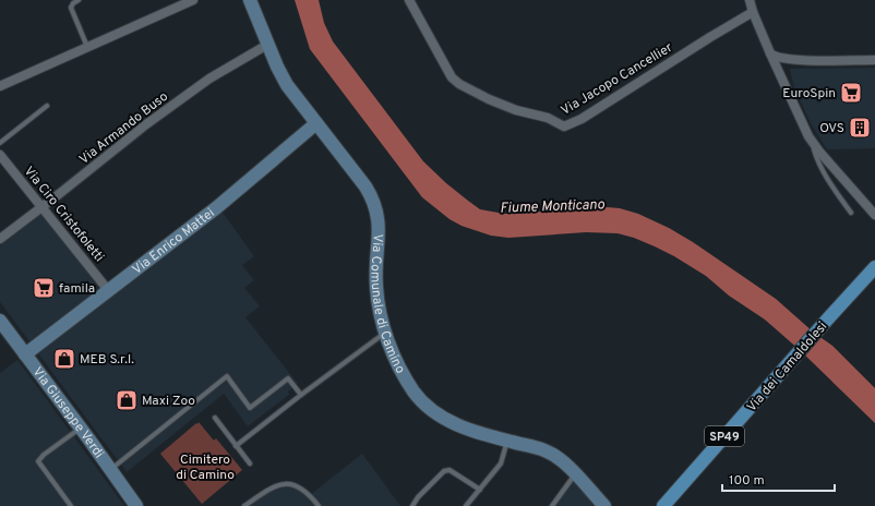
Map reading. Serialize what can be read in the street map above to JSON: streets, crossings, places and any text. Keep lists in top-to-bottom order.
{
  "streets": {
    "main road": ["Via dei Camaldolesi", "SP49"],
    "street": [
      "Via Jacopo Cancellier",
      "Via Armando Buso",
      "Via Ciro Cristofoletti",
      "Via Enrico Mattei",
      "Via Comunale di Camino",
      "Via Giuseppe Verdi"
    ]
  },
  "crossings": [
    ["Via Armando Buso", "Via Ciro Cristofoletti"],
    ["Via Armando Buso", "Via Comunale di Camino"],
    ["Via Ciro Cristofoletti", "Via Enrico Mattei"],
    ["Via Enrico Mattei", "Via Comunale di Camino"],
    ["Via Enrico Mattei", "Via Giuseppe Verdi"]
  ],
  "water": ["Fiume Monticano"],
  "parks": ["Cimitero di Camino"],
  "places": {
    "supermarket": ["EuroSpin", "famila"],
    "building": ["OVS"],
    "shop": ["MEB S.r.l.", "Maxi Zoo"]
  },
  "scale_bar": "100 m"
}
